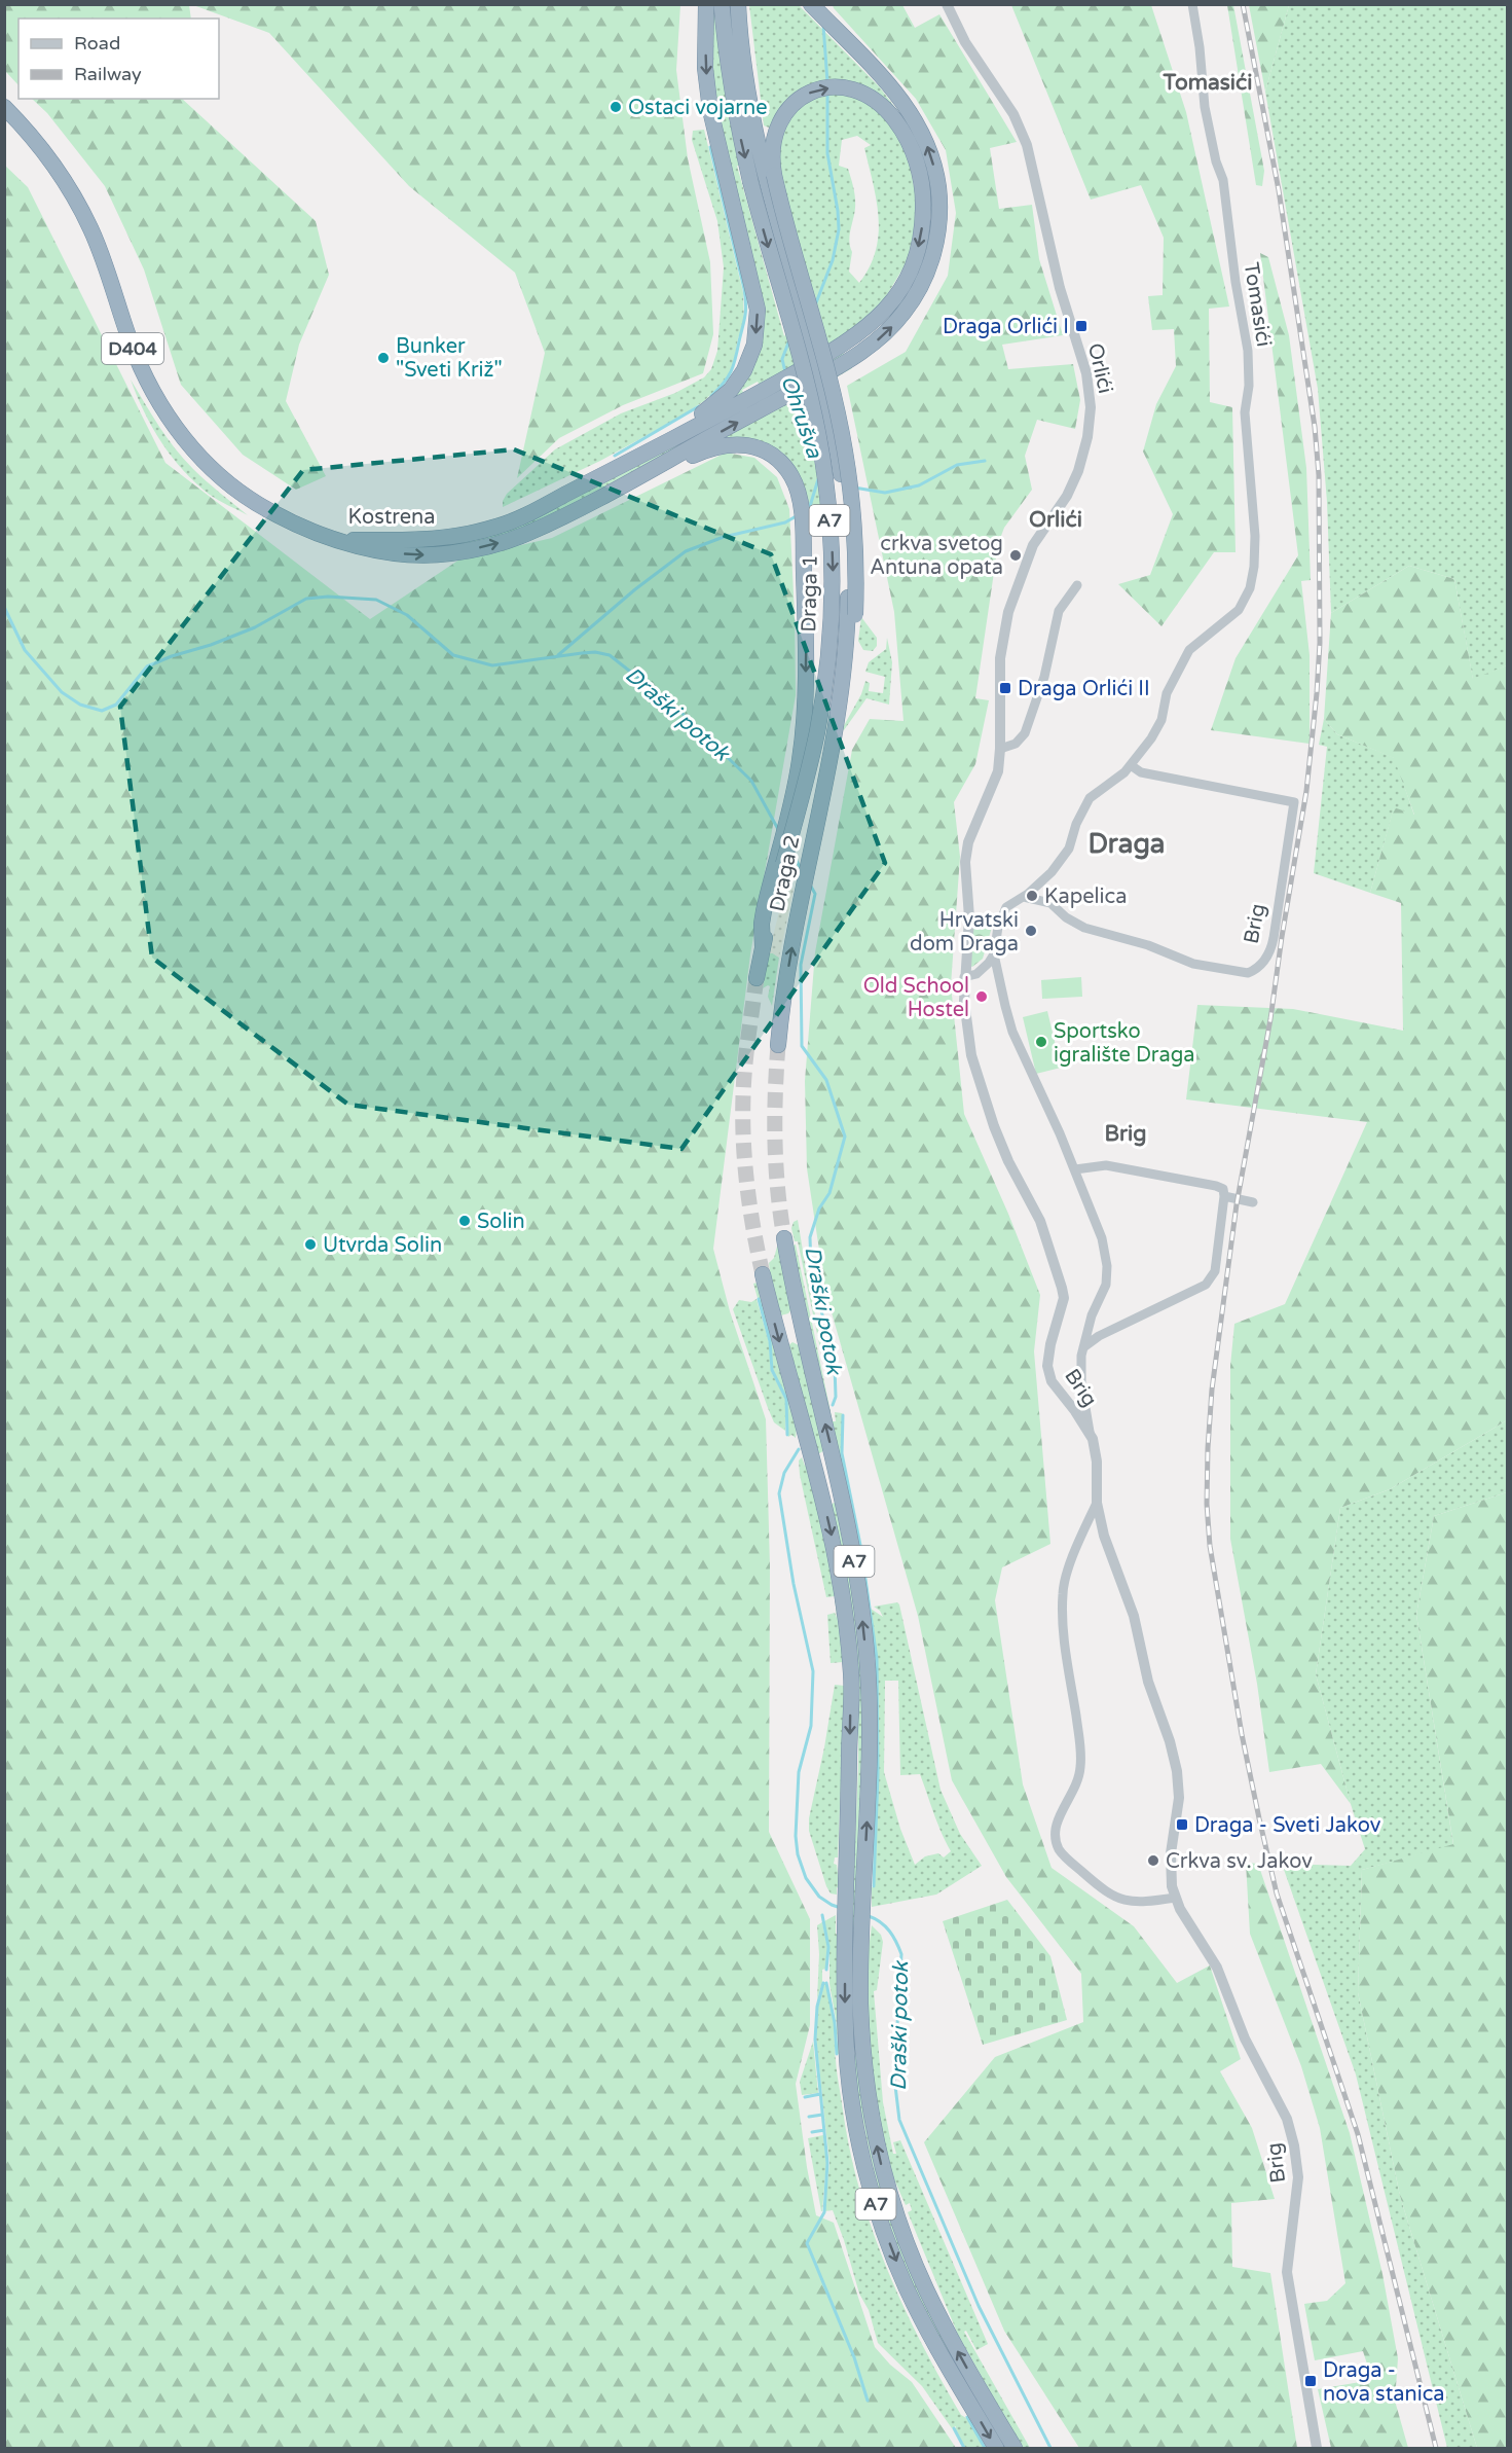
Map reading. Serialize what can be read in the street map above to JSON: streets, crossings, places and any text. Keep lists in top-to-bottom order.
{
  "streets": {
    "highway": [
      "D404",
      "Kostrena",
      "A7",
      "Draga 1",
      "Draga 2"
    ],
    "street": ["Tomasići", "Orlići", "Brig"]
  },
  "crossings": [
    ["Tomasići", "Brig"],
    ["Orlići", "Brig"],
    ["A7", "Draga 1"],
    ["A7", "Draga 2"],
    ["Draga 1", "Draga 2"]
  ],
  "one_way": ["Draga 1", "Draga 2"],
  "districts": [
    "Tomasići",
    "Orlići",
    "Draga",
    "Brig"
  ],
  "water": ["Ohrušva", "Draški potok"],
  "places": {
    "other": [
      "Ostaci vojarne",
      "Bunker \"Sveti Križ\"",
      "crkva svetog Antuna opata",
      "Kapelica",
      "Hrvatski dom Draga",
      "Old School Hostel",
      "Sportsko igralište Draga",
      "Solin",
      "Utvrda Solin",
      "Crkva sv. Jakov"
    ],
    "transit": [
      "Draga Orlići I",
      "Draga Orlići II",
      "Draga - Sveti Jakov",
      "Draga - nova stanica"
    ]
  },
  "legend": ["Road", "Railway"]
}
